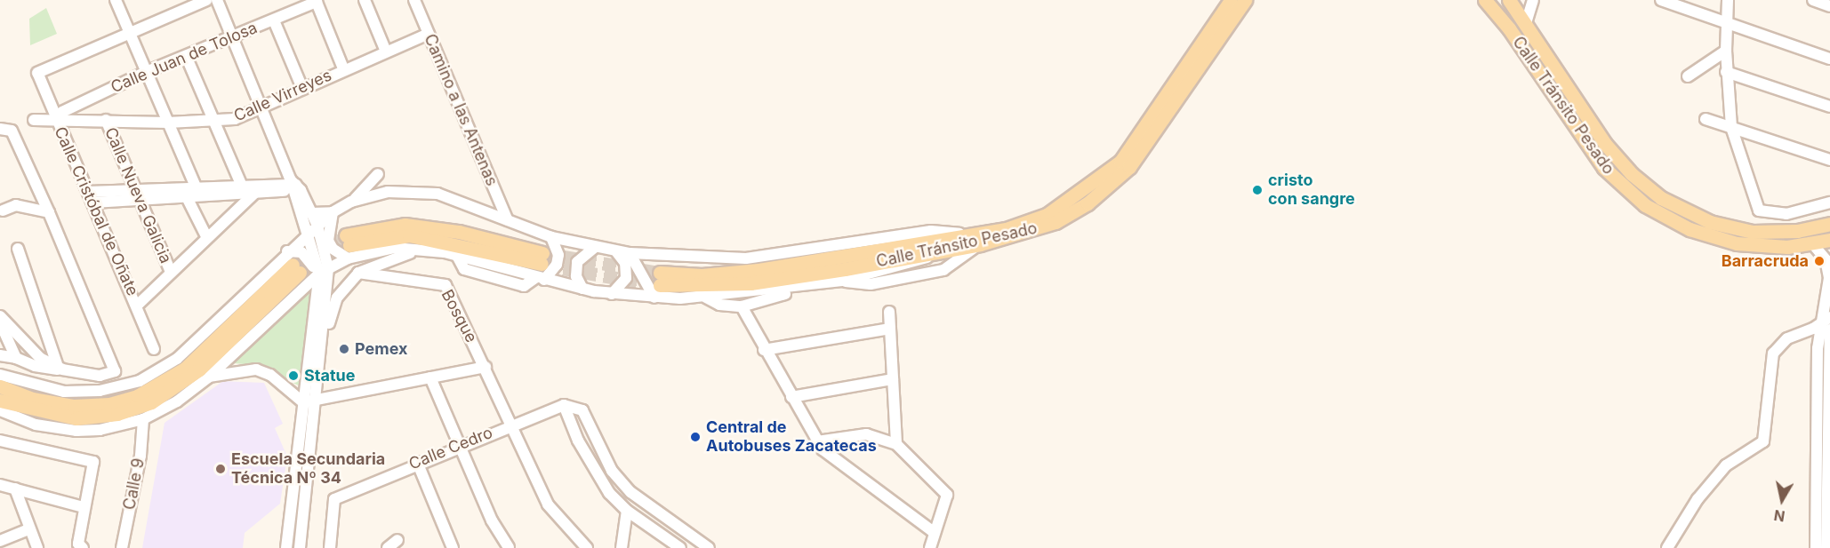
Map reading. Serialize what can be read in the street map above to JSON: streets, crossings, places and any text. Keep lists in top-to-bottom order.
{
  "streets": {
    "main road": ["Calle Tránsito Pesado"],
    "street": [
      "Calle Juan de Tolosa",
      "Calle Virreyes",
      "Camino a las Antenas",
      "Calle Nueva Galicia",
      "Calle Cristóbal de Oñate",
      "Bosque",
      "Calle Cedro",
      "Calle 9"
    ]
  },
  "crossings": [
    ["Calle Juan de Tolosa", "Calle Virreyes"],
    ["Calle Juan de Tolosa", "Calle Cristóbal de Oñate"],
    ["Calle Virreyes", "Camino a las Antenas"],
    ["Calle Virreyes", "Calle Nueva Galicia"],
    ["Calle Virreyes", "Calle Cristóbal de Oñate"],
    ["Bosque", "Calle Cedro"]
  ],
  "places": [
    "cristo con sangre",
    "Barracruda",
    "Pemex",
    "Statue",
    "Central de Autobuses Zacatecas",
    "Escuela Secundaria Técnica Nº 34"
  ],
  "north": "bottom"
}
